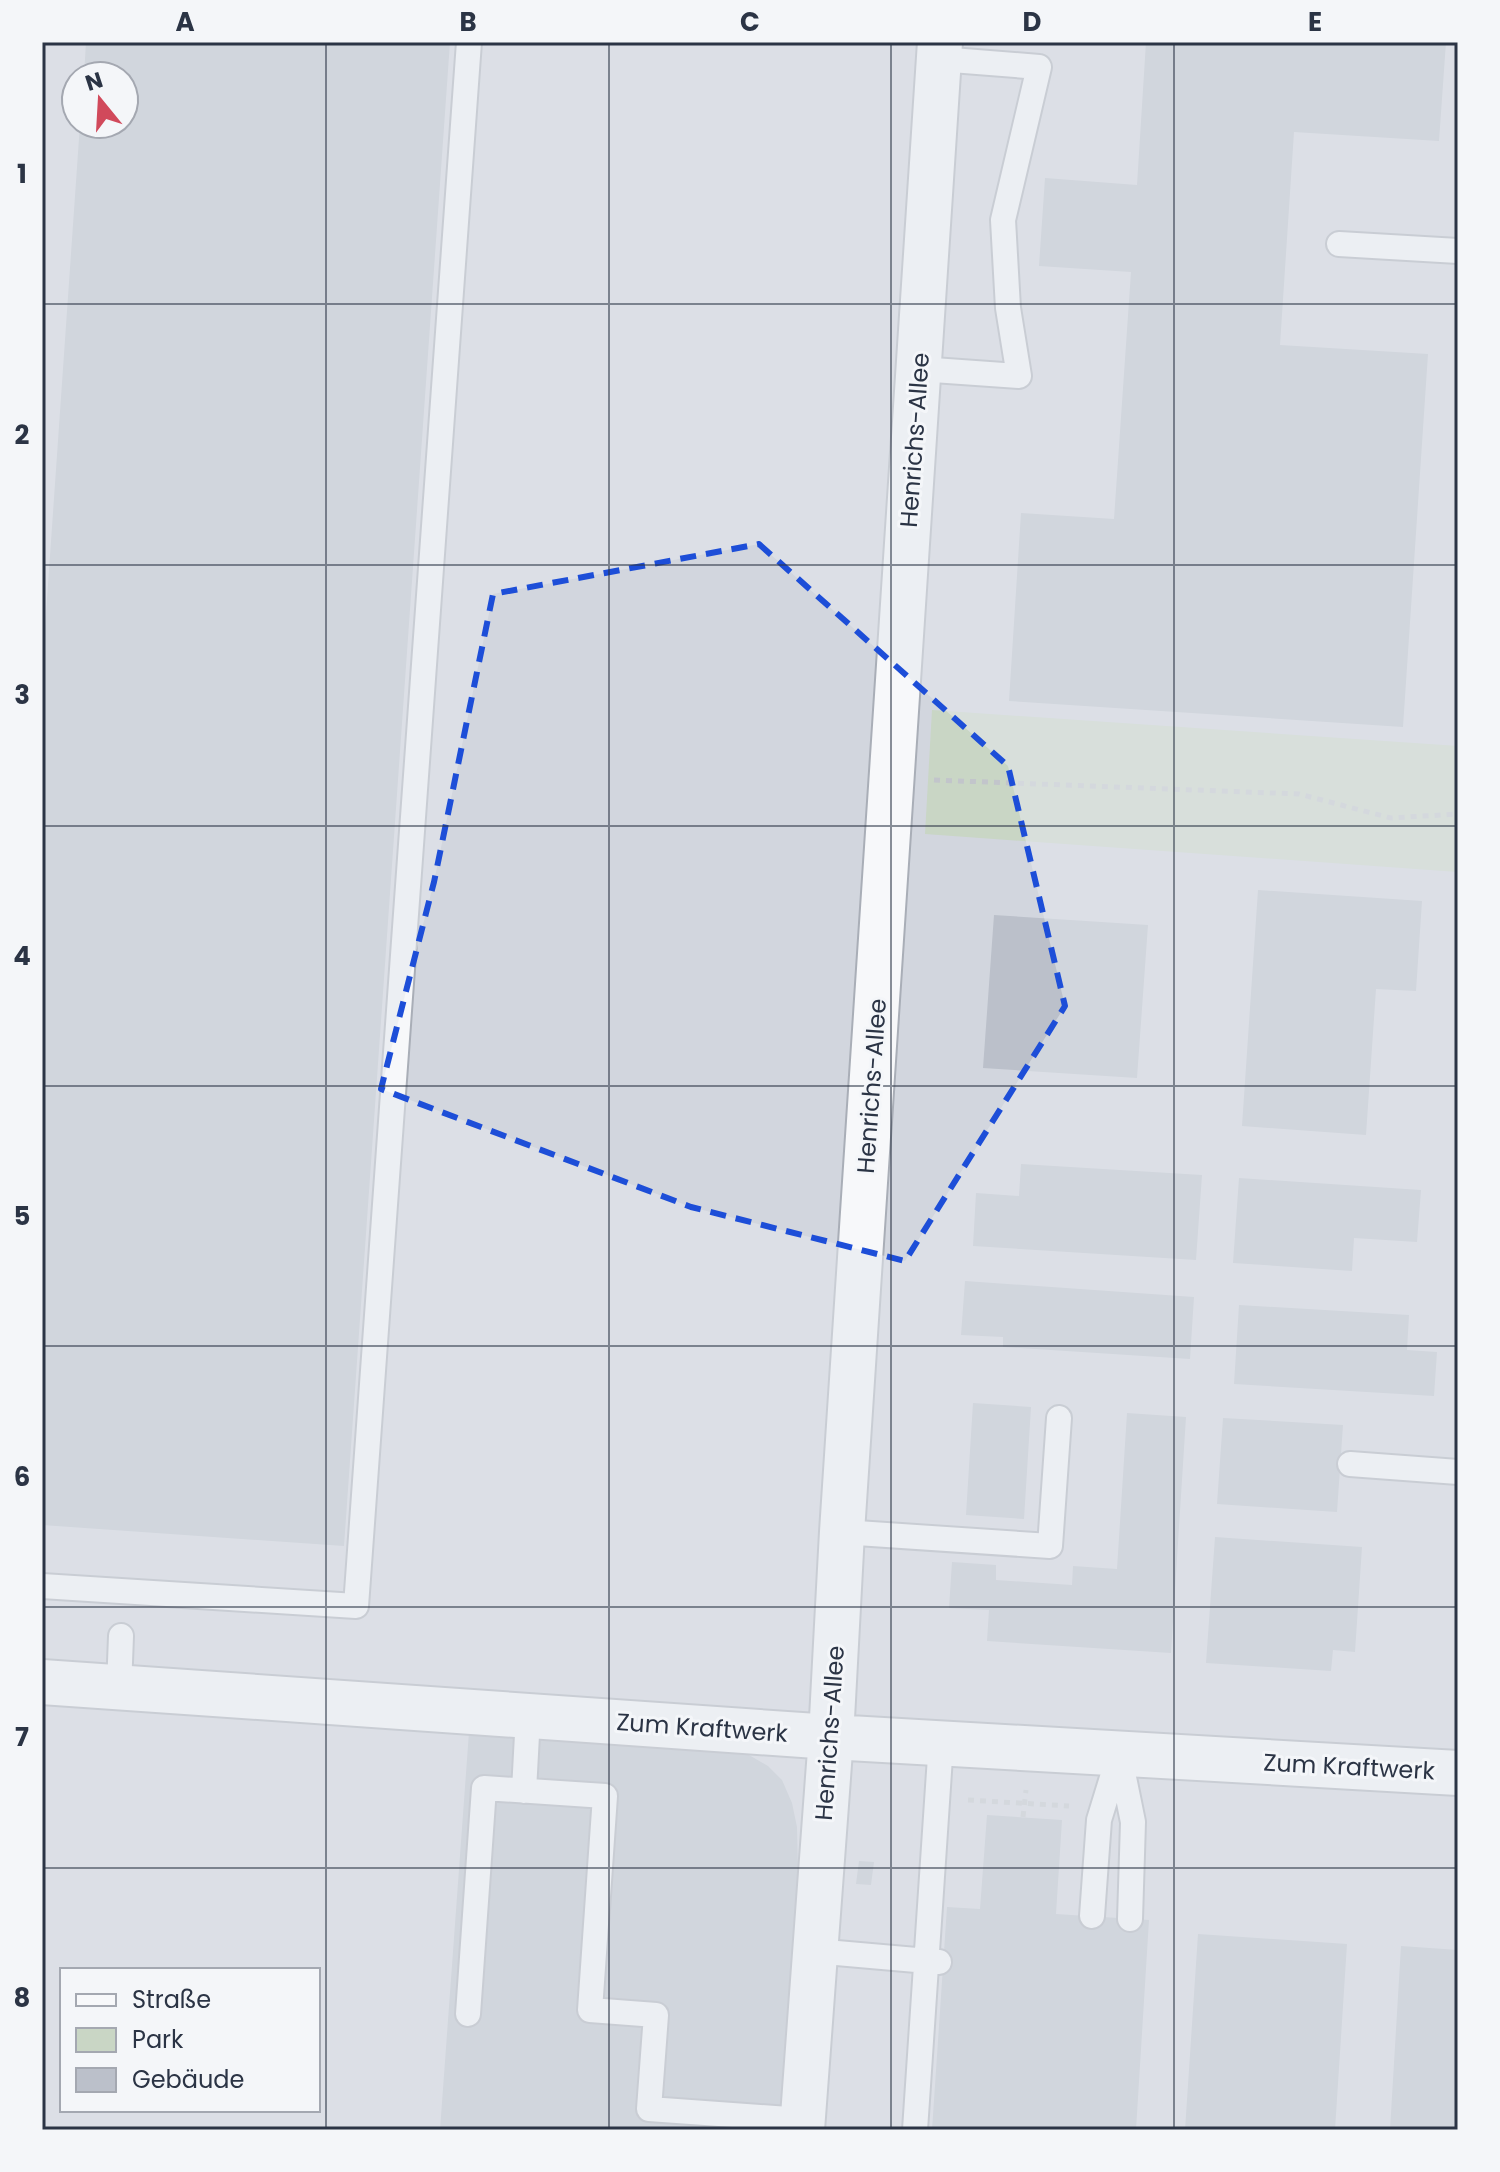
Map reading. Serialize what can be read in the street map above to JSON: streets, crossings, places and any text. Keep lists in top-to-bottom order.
{
  "streets": {
    "street": ["Henrichs-Allee", "Zum Kraftwerk"]
  },
  "crossings": [
    ["Henrichs-Allee", "Zum Kraftwerk"]
  ],
  "legend": ["Straße", "Park", "Gebäude"],
  "north": "top",
  "grid": {
    "columns": [
      "A",
      "B",
      "C",
      "D",
      "E"
    ],
    "rows": [
      "1",
      "2",
      "3",
      "4",
      "5",
      "6",
      "7",
      "8"
    ]
  }
}
